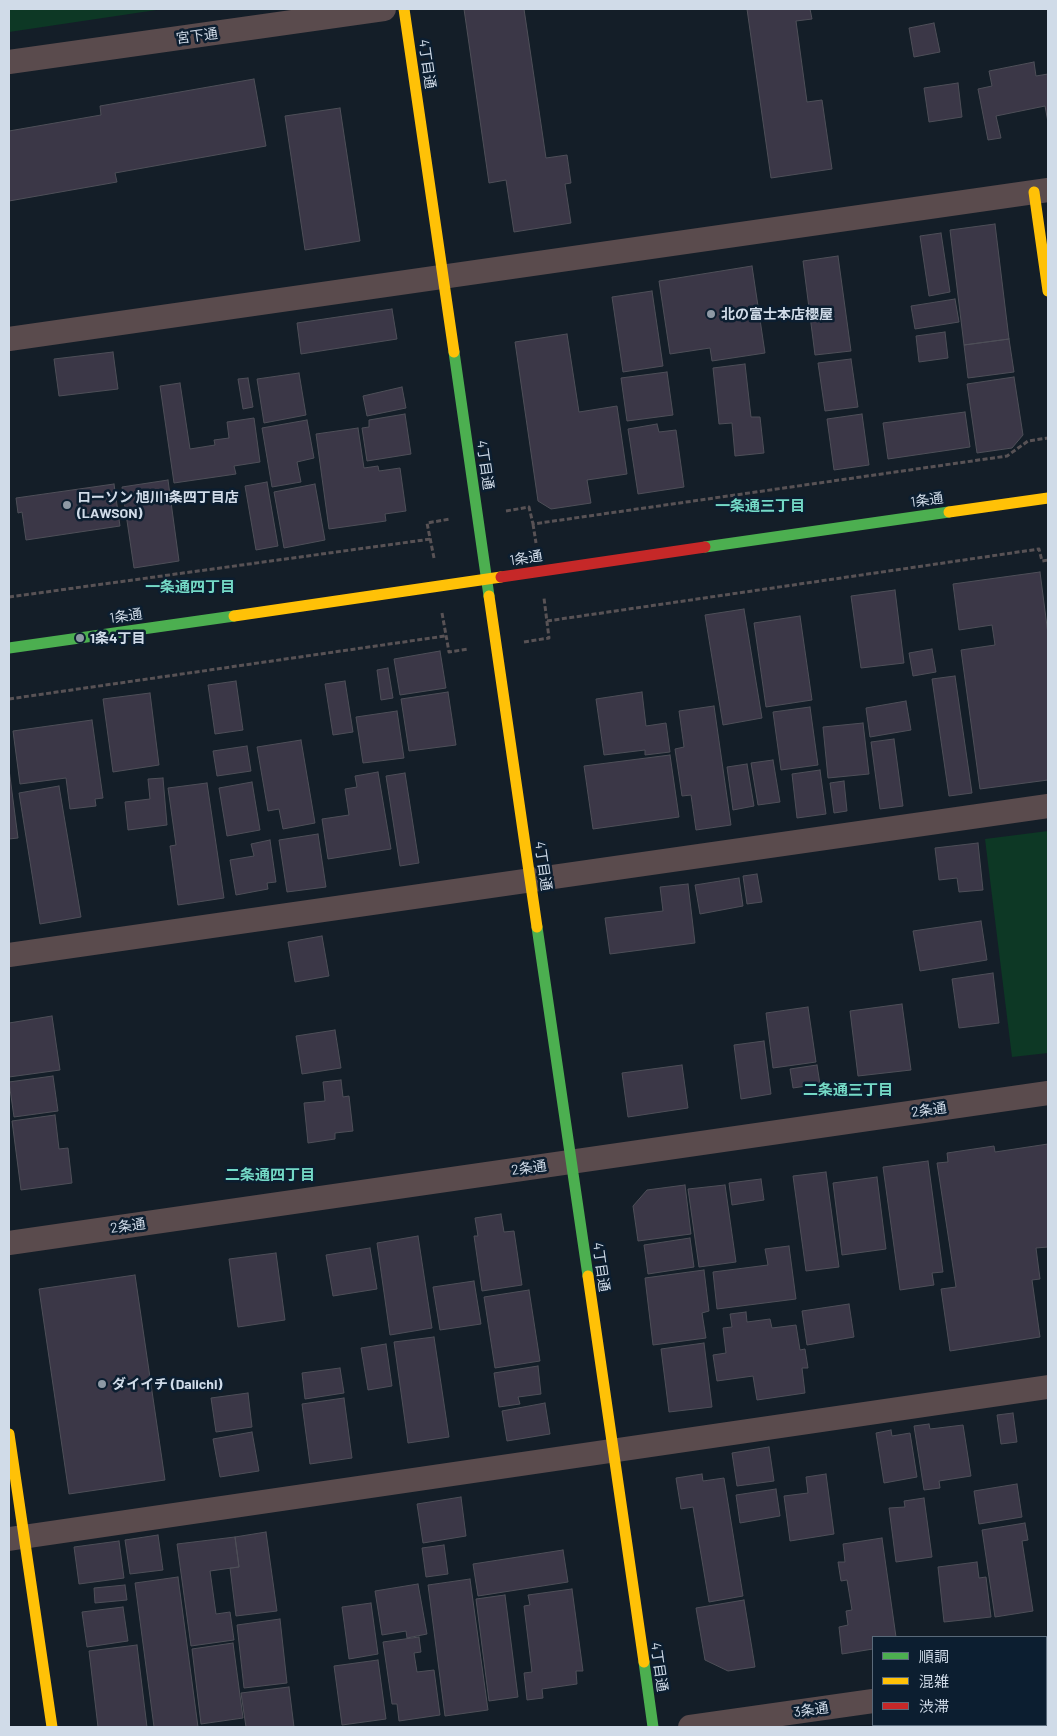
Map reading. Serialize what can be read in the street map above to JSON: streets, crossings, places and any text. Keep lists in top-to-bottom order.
{
  "streets": {
    "street": [
      "宮下通",
      "4丁目通",
      "1条通",
      "2条通",
      "3条通"
    ]
  },
  "crossings": [
    ["4丁目通", "1条通"],
    ["4丁目通", "2条通"]
  ],
  "districts": [
    "一条通三丁目",
    "一条通四丁目",
    "二条通三丁目",
    "二条通四丁目"
  ],
  "places": [
    "北の富士本店櫻屋",
    "ローソン 旭川1条四丁目店 (LAWSON)",
    "1条4丁目",
    "ダイイチ (Daiichi)"
  ],
  "legend": ["順調", "混雑", "渋滞"]
}
